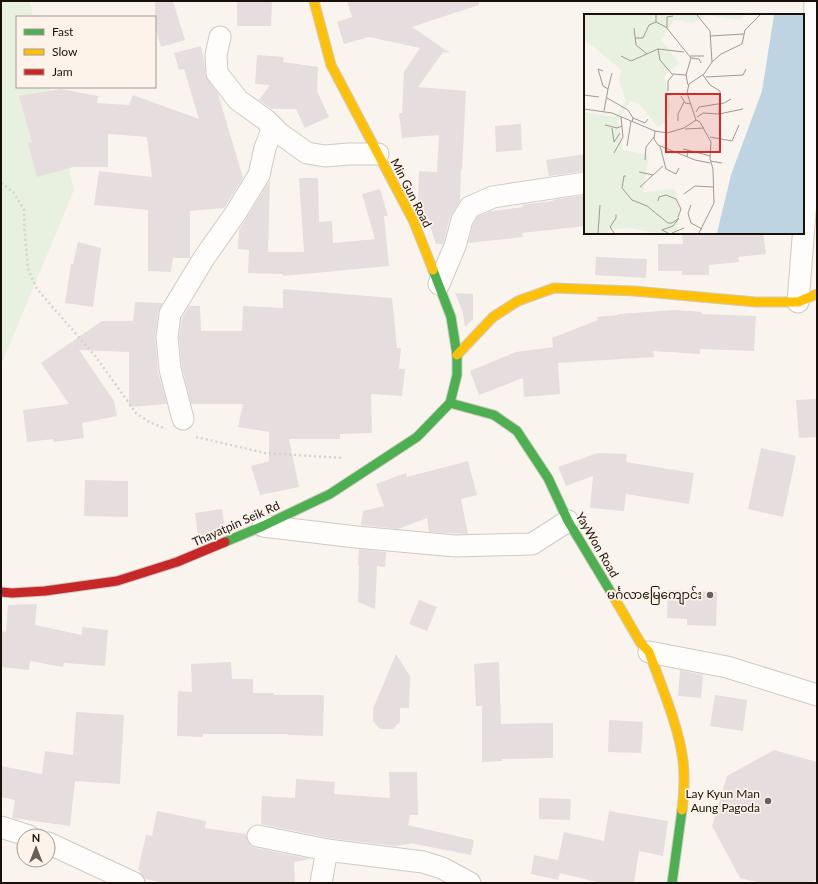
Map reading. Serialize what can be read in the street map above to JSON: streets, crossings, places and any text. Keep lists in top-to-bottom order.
{
  "streets": {
    "street": ["Min Gun Road", "Thayatpin Seik Rd", "YayWon Road"]
  },
  "crossings": [
    ["Min Gun Road", "Thayatpin Seik Rd"],
    ["Min Gun Road", "YayWon Road"],
    ["Thayatpin Seik Rd", "YayWon Road"]
  ],
  "places": ["မင်္ဂလာဧမြကျောင်း", "Lay Kyun Man Aung Pagoda"],
  "legend": ["Fast", "Slow", "Jam"],
  "north": "top"
}
